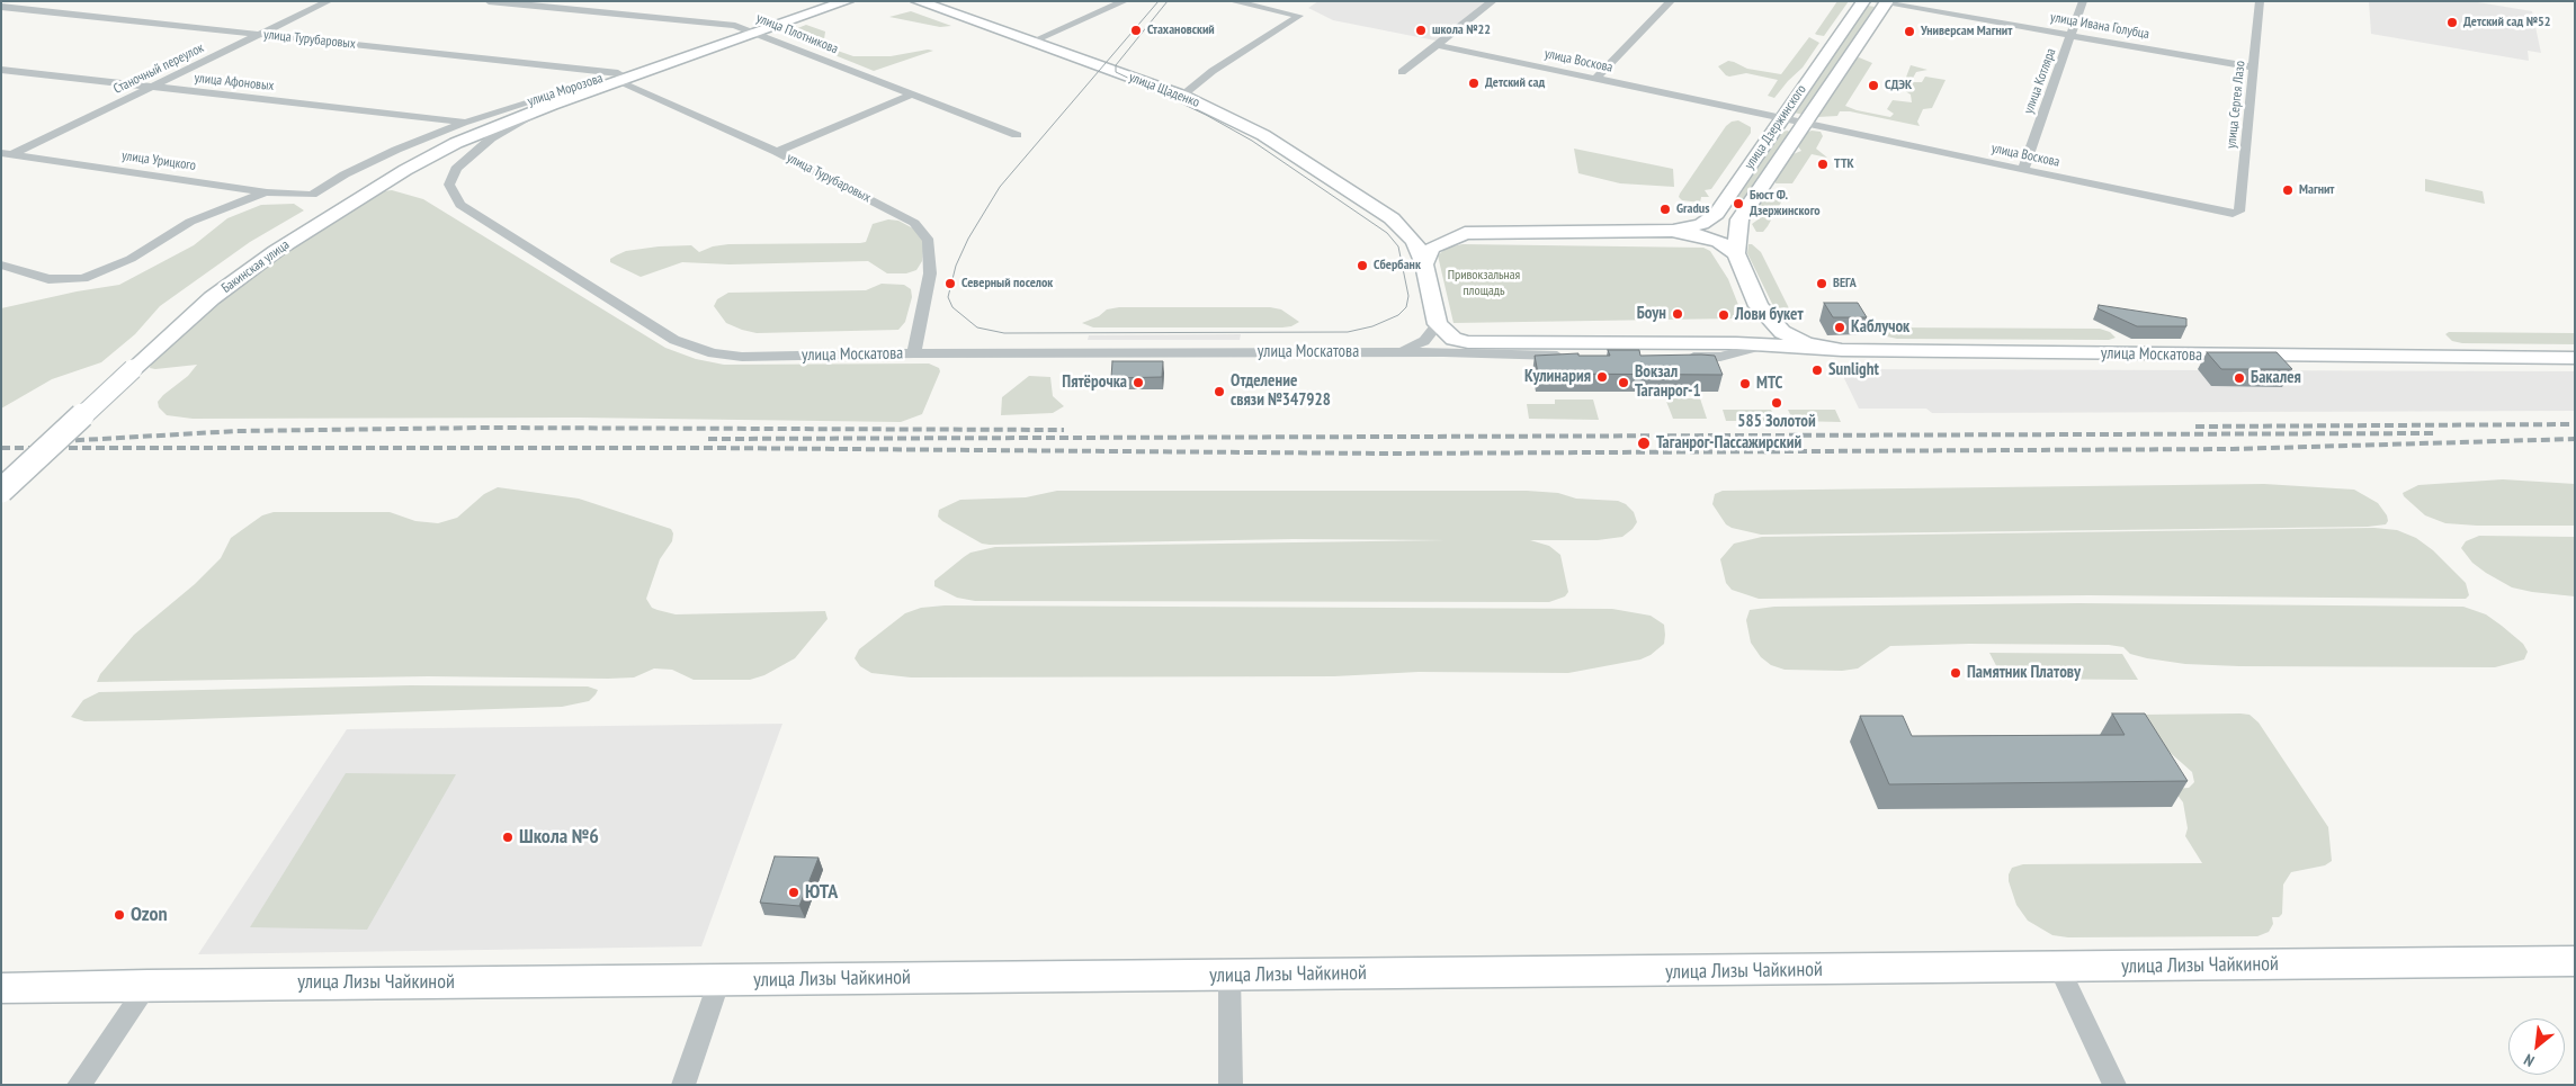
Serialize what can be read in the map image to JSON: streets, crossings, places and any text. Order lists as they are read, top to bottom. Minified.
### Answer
{"streets":{"main road":["улица Морозова","улица Щаденко","улица Дзержинского","Бакинская улица","улица Москатова","улица Лизы Чайкиной"],"street":["улица Ивана Голубца","улица Плотникова","улица Турубаровых","улица Воскова","Станочный переулок","улица Котляра","улица Афоновых","улица Сергея Лазо","улица Урицкого"]},"crossings":[["улица Ивана Голубца","улица Котляра"],["улица Ивана Голубца","улица Сергея Лазо"],["улица Ивана Голубца","улица Дзержинского"],["улица Плотникова","улица Морозова"],["улица Турубаровых","Станочный переулок"],["улица Турубаровых","улица Морозова"],["улица Турубаровых","улица Москатова"],["улица Воскова","улица Котляра"],["улица Воскова","улица Сергея Лазо"],["улица Воскова","улица Дзержинского"],["Станочный переулок","улица Афоновых"],["Станочный переулок","улица Урицкого"],["улица Афоновых","улица Морозова"],["улица Морозова","улица Урицкого"],["улица Морозова","Бакинская улица"],["улица Морозова","улица Москатова"],["Бакинская улица","улица Москатова"]],"parks":["Привокзальная площадь"],"places":["Детский сад №52","Стахановский","школа №22","Универсам Магнит","Детский сад","СДЭК","ТТК","Магнит","Бюст Ф. Дзержинского","Gradus","Сбербанк","Северный поселок","ВЕГА","Боун","Лови букет","Каблучок","Sunlight","Кулинария","Бакалея","Пятёрочка","Вокзал Таганрог-1","МТС","Отделение связи №347928","585 Золотой","Таганрог-Пассажирский","Памятник Платову","Школа №6","ЮТА","Ozon"],"north":"bottom left"}
